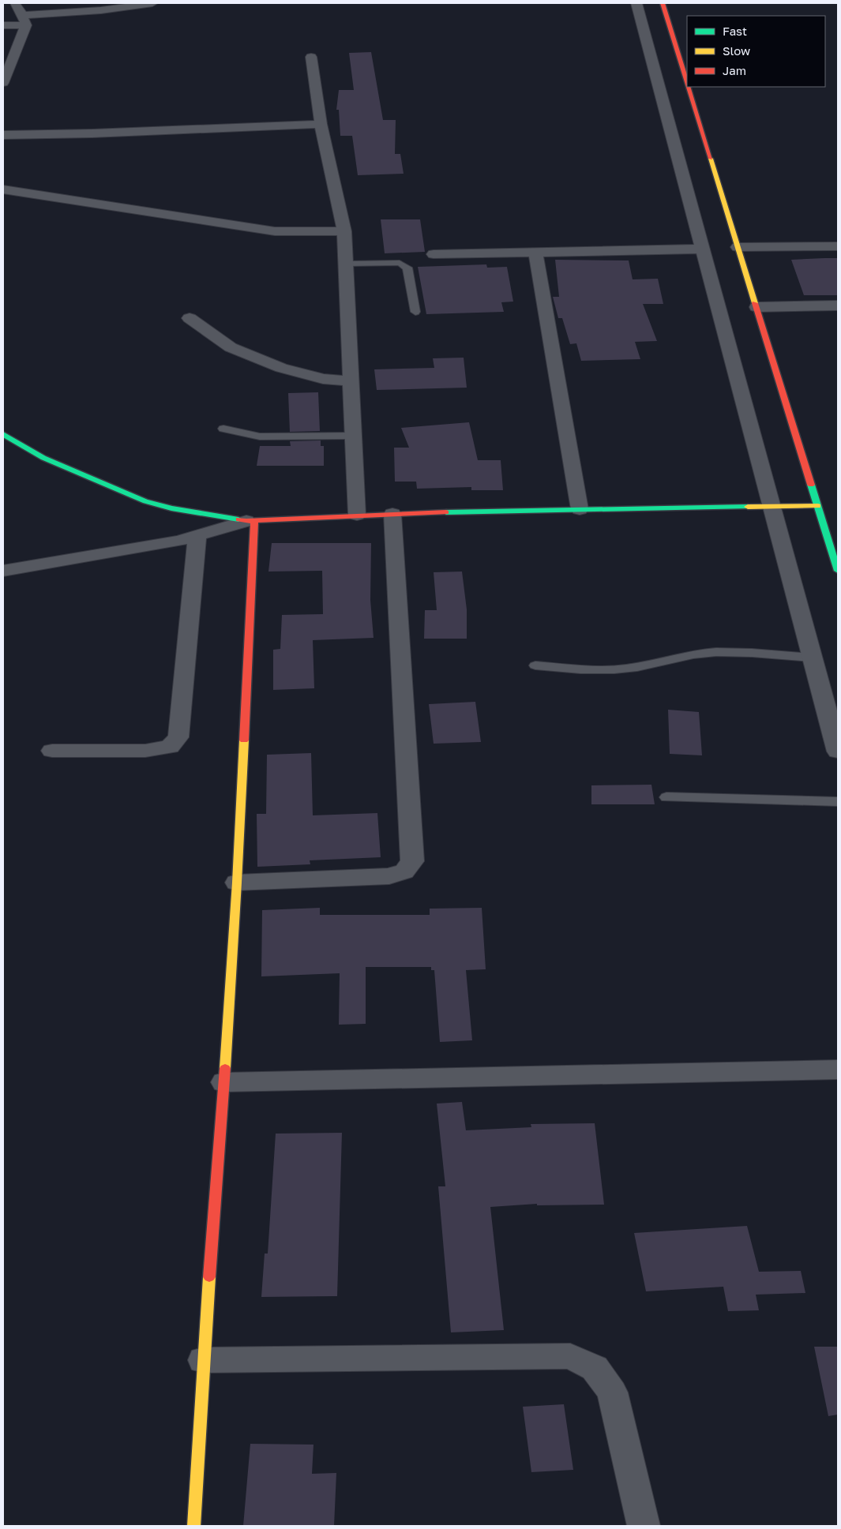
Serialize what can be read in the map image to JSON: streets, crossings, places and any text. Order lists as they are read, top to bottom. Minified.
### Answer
{"legend":["Fast","Slow","Jam"]}
